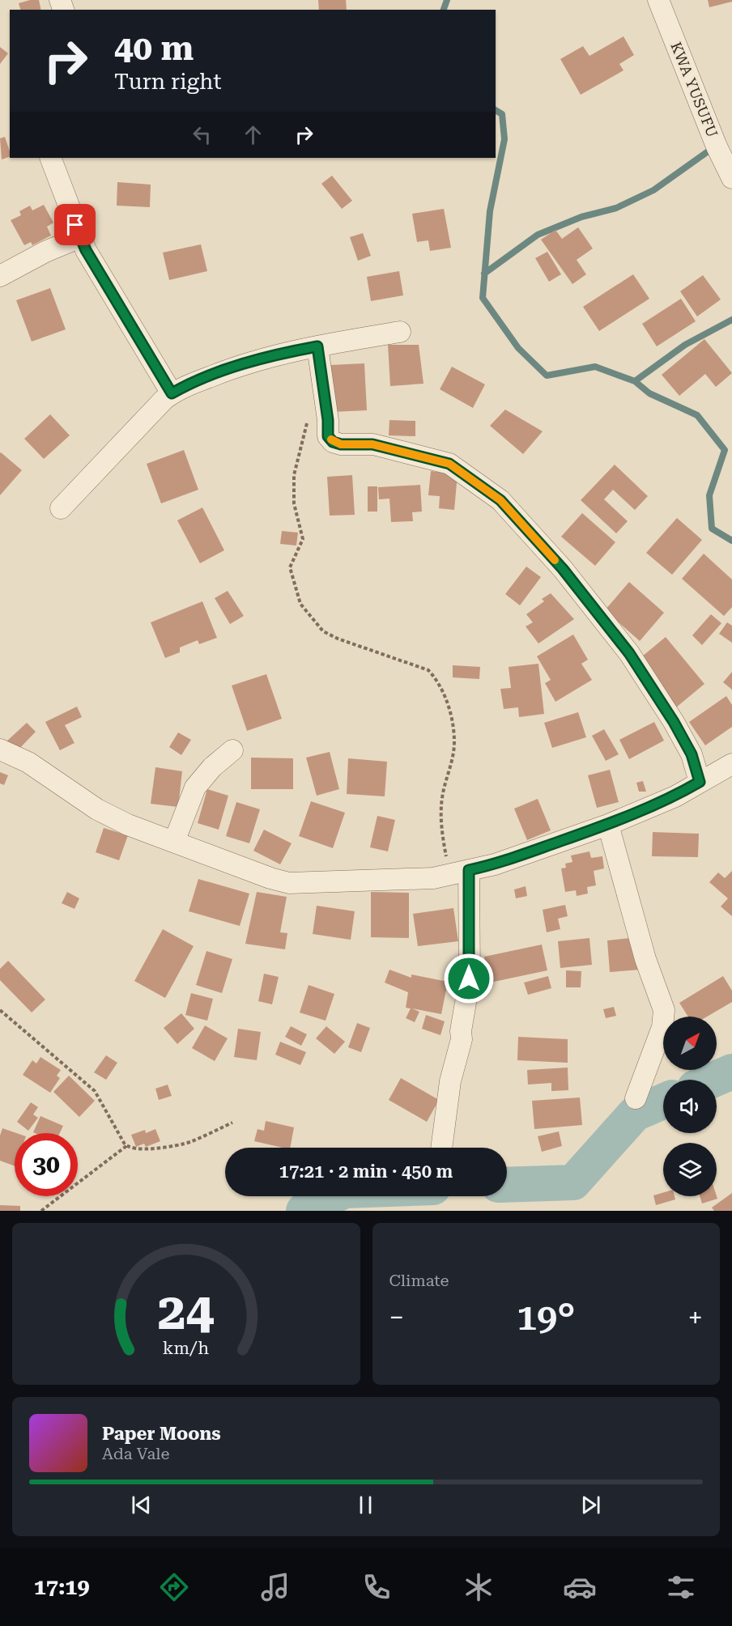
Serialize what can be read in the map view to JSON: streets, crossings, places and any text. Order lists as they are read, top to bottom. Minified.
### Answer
{"streets":{"street":["KWA YUSUFU"]},"north":"top right","page":{"turn":["40 m","Turn right"],"limit":"30","trip":"17:21 · 2 min · 450 m","tile":"Climate","heat":["−","19°","+"],"song":["Paper Moons","Ada Vale"],"tabs":"17:19","gauge":["24","km/h"]}}
